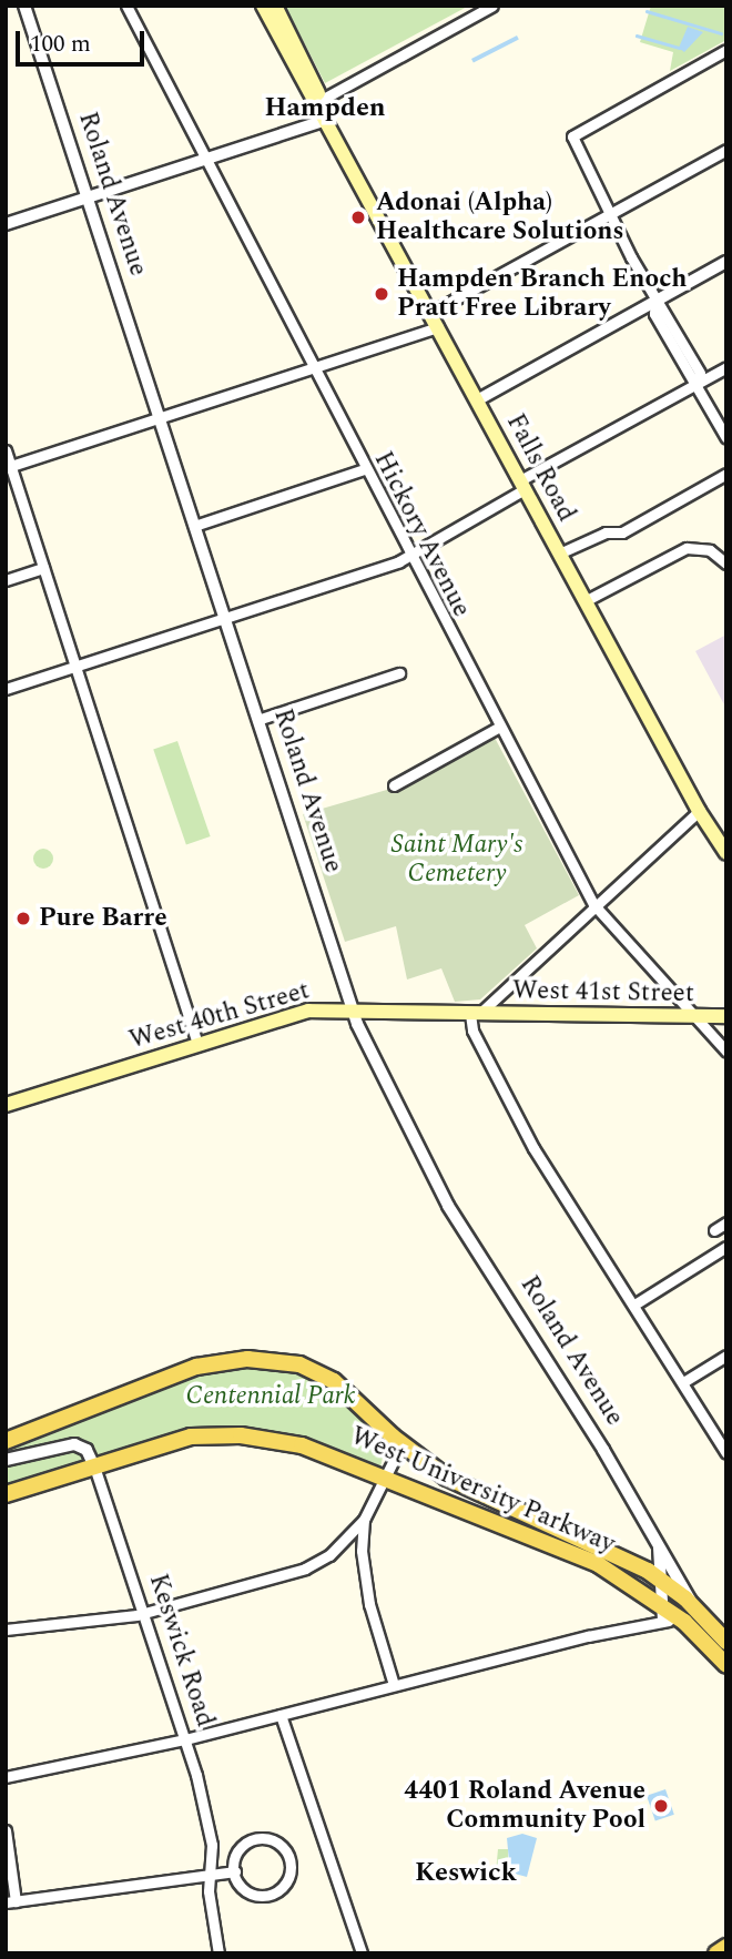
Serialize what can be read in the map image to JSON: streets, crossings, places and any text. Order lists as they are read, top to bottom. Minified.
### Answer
{"streets":{"main road":["Roland Avenue","Falls Road","West 41st Street","West 40th Street","West University Parkway"],"street":["Hickory Avenue","Keswick Road"]},"crossings":[["Roland Avenue","West 40th Street"],["Roland Avenue","West University Parkway"],["Hickory Avenue","West 41st Street"],["West 41st Street","West 40th Street"],["West University Parkway","Keswick Road"]],"districts":["Hampden","Keswick"],"parks":["Saint Mary's Cemetery","Centennial Park"],"places":["Adonai (Alpha) Healthcare Solutions","Hampden Branch Enoch Pratt Free Library","Pure Barre","4401 Roland Avenue Community Pool"],"scale_bar":"100 m"}
